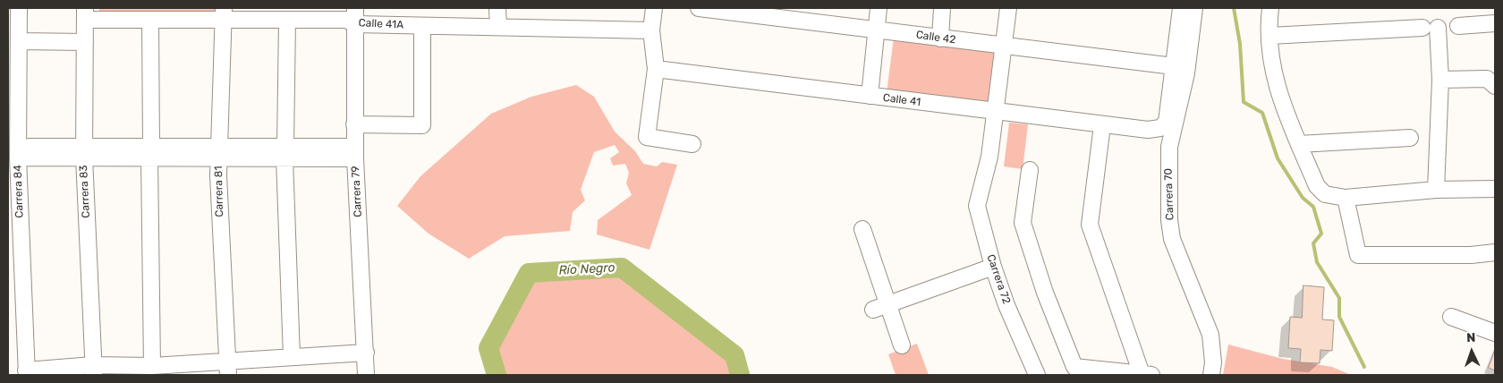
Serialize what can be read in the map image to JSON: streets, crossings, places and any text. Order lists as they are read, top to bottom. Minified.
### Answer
{"streets":{"street":["Calle 41A","Calle 42","Calle 41","Carrera 84","Carrera 83","Carrera 81","Carrera 79","Carrera 70","Carrera 72"]},"crossings":[["Calle 41A","Carrera 83"],["Calle 41A","Carrera 81"],["Calle 41A","Carrera 79"],["Calle 42","Carrera 72"],["Calle 41","Carrera 72"]],"water":["Río Negro"],"north":"top"}
